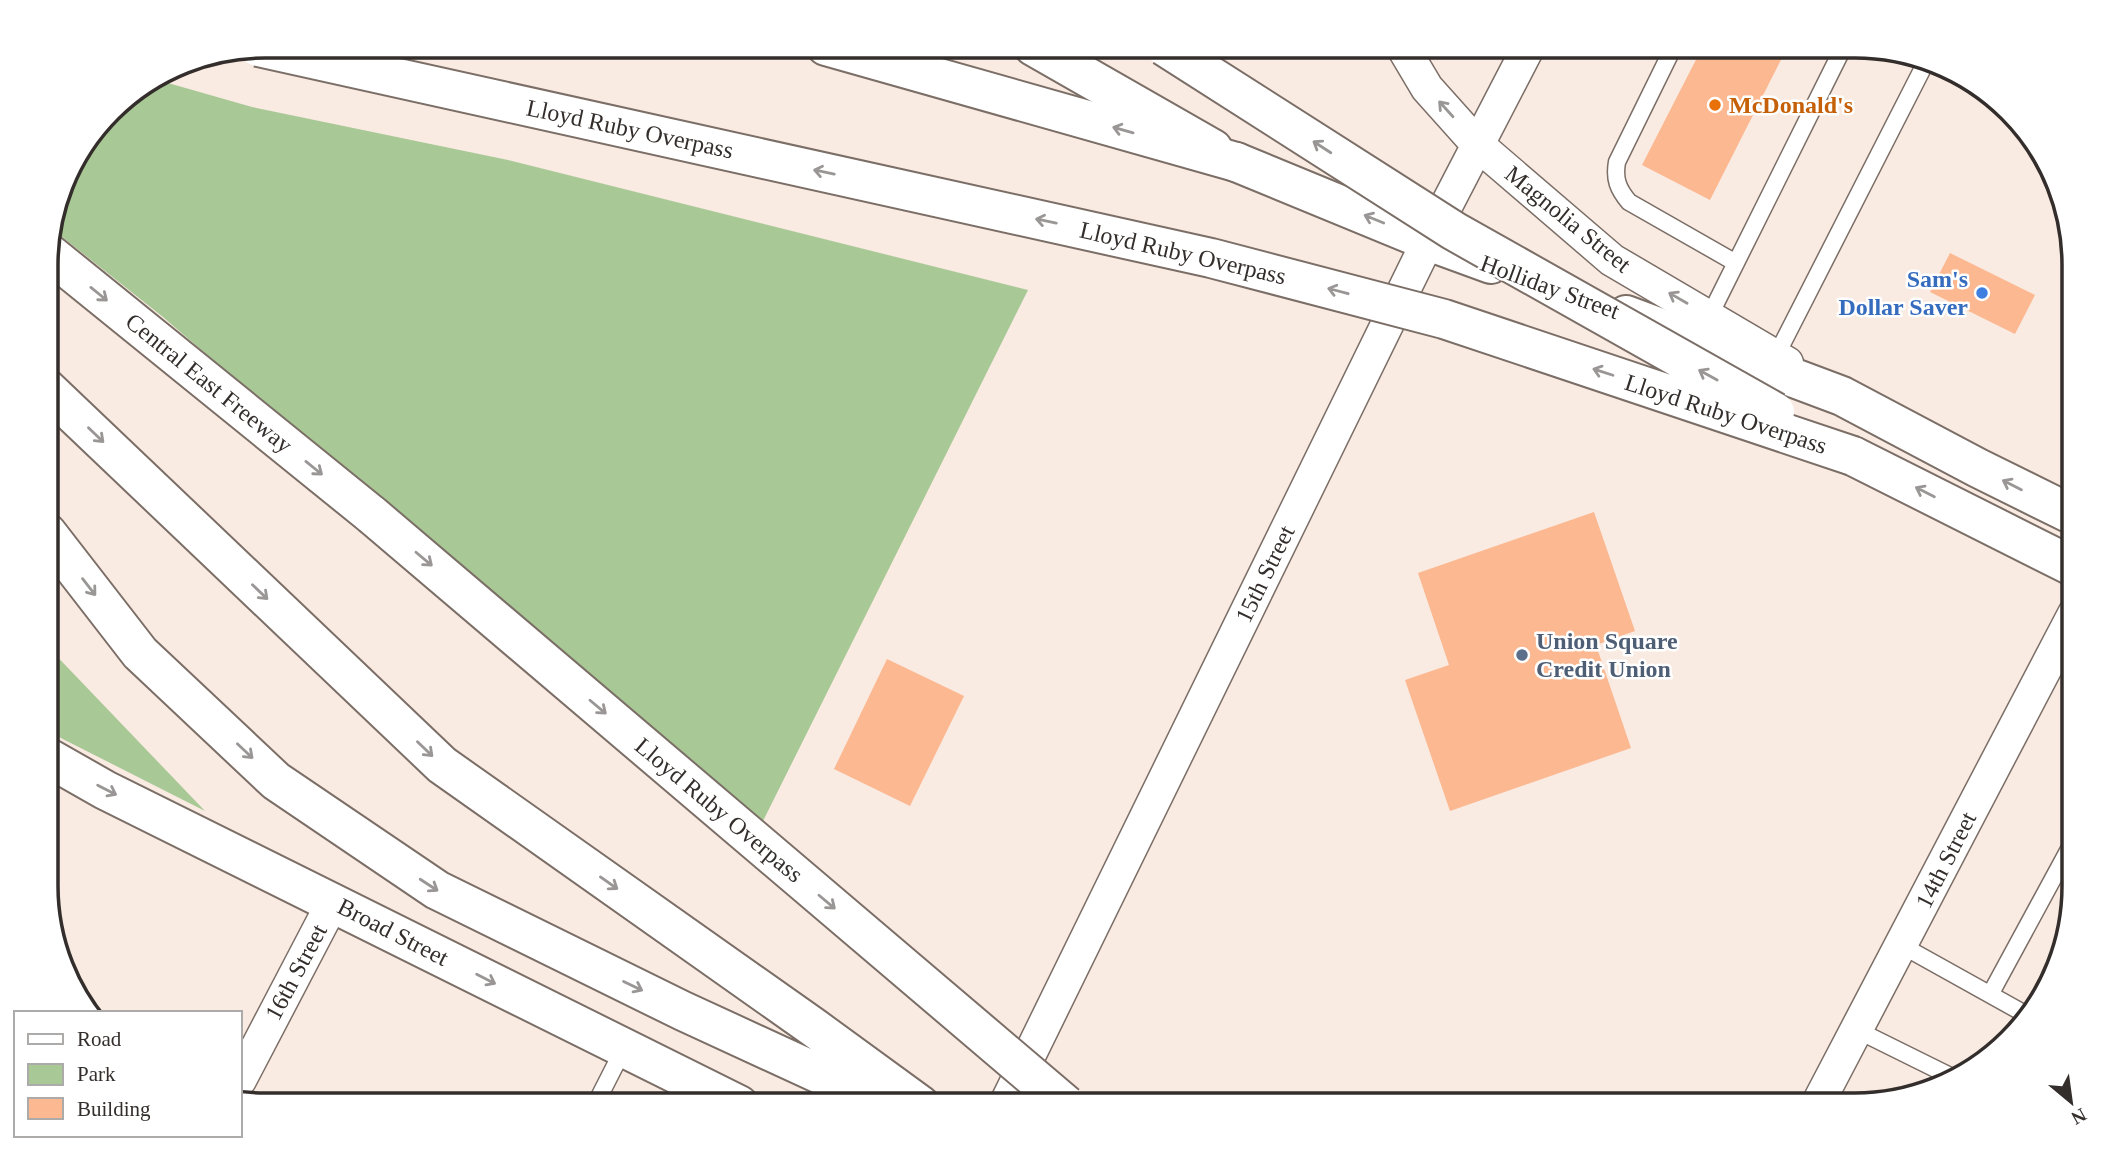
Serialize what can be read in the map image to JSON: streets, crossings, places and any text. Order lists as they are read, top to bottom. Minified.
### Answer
{"streets":{"main road":["Lloyd Ruby Overpass","Holliday Street","Central East Freeway","Broad Street"],"street":["Magnolia Street","15th Street","14th Street","16th Street"]},"crossings":[["Lloyd Ruby Overpass","Central East Freeway"],["Magnolia Street","Holliday Street"],["Magnolia Street","15th Street"],["Holliday Street","15th Street"],["Broad Street","16th Street"]],"one_way":["Magnolia Street"],"places":["McDonald's","Sam's Dollar Saver","Union Square Credit Union"],"legend":["Road","Park","Building"],"north":"bottom right"}
